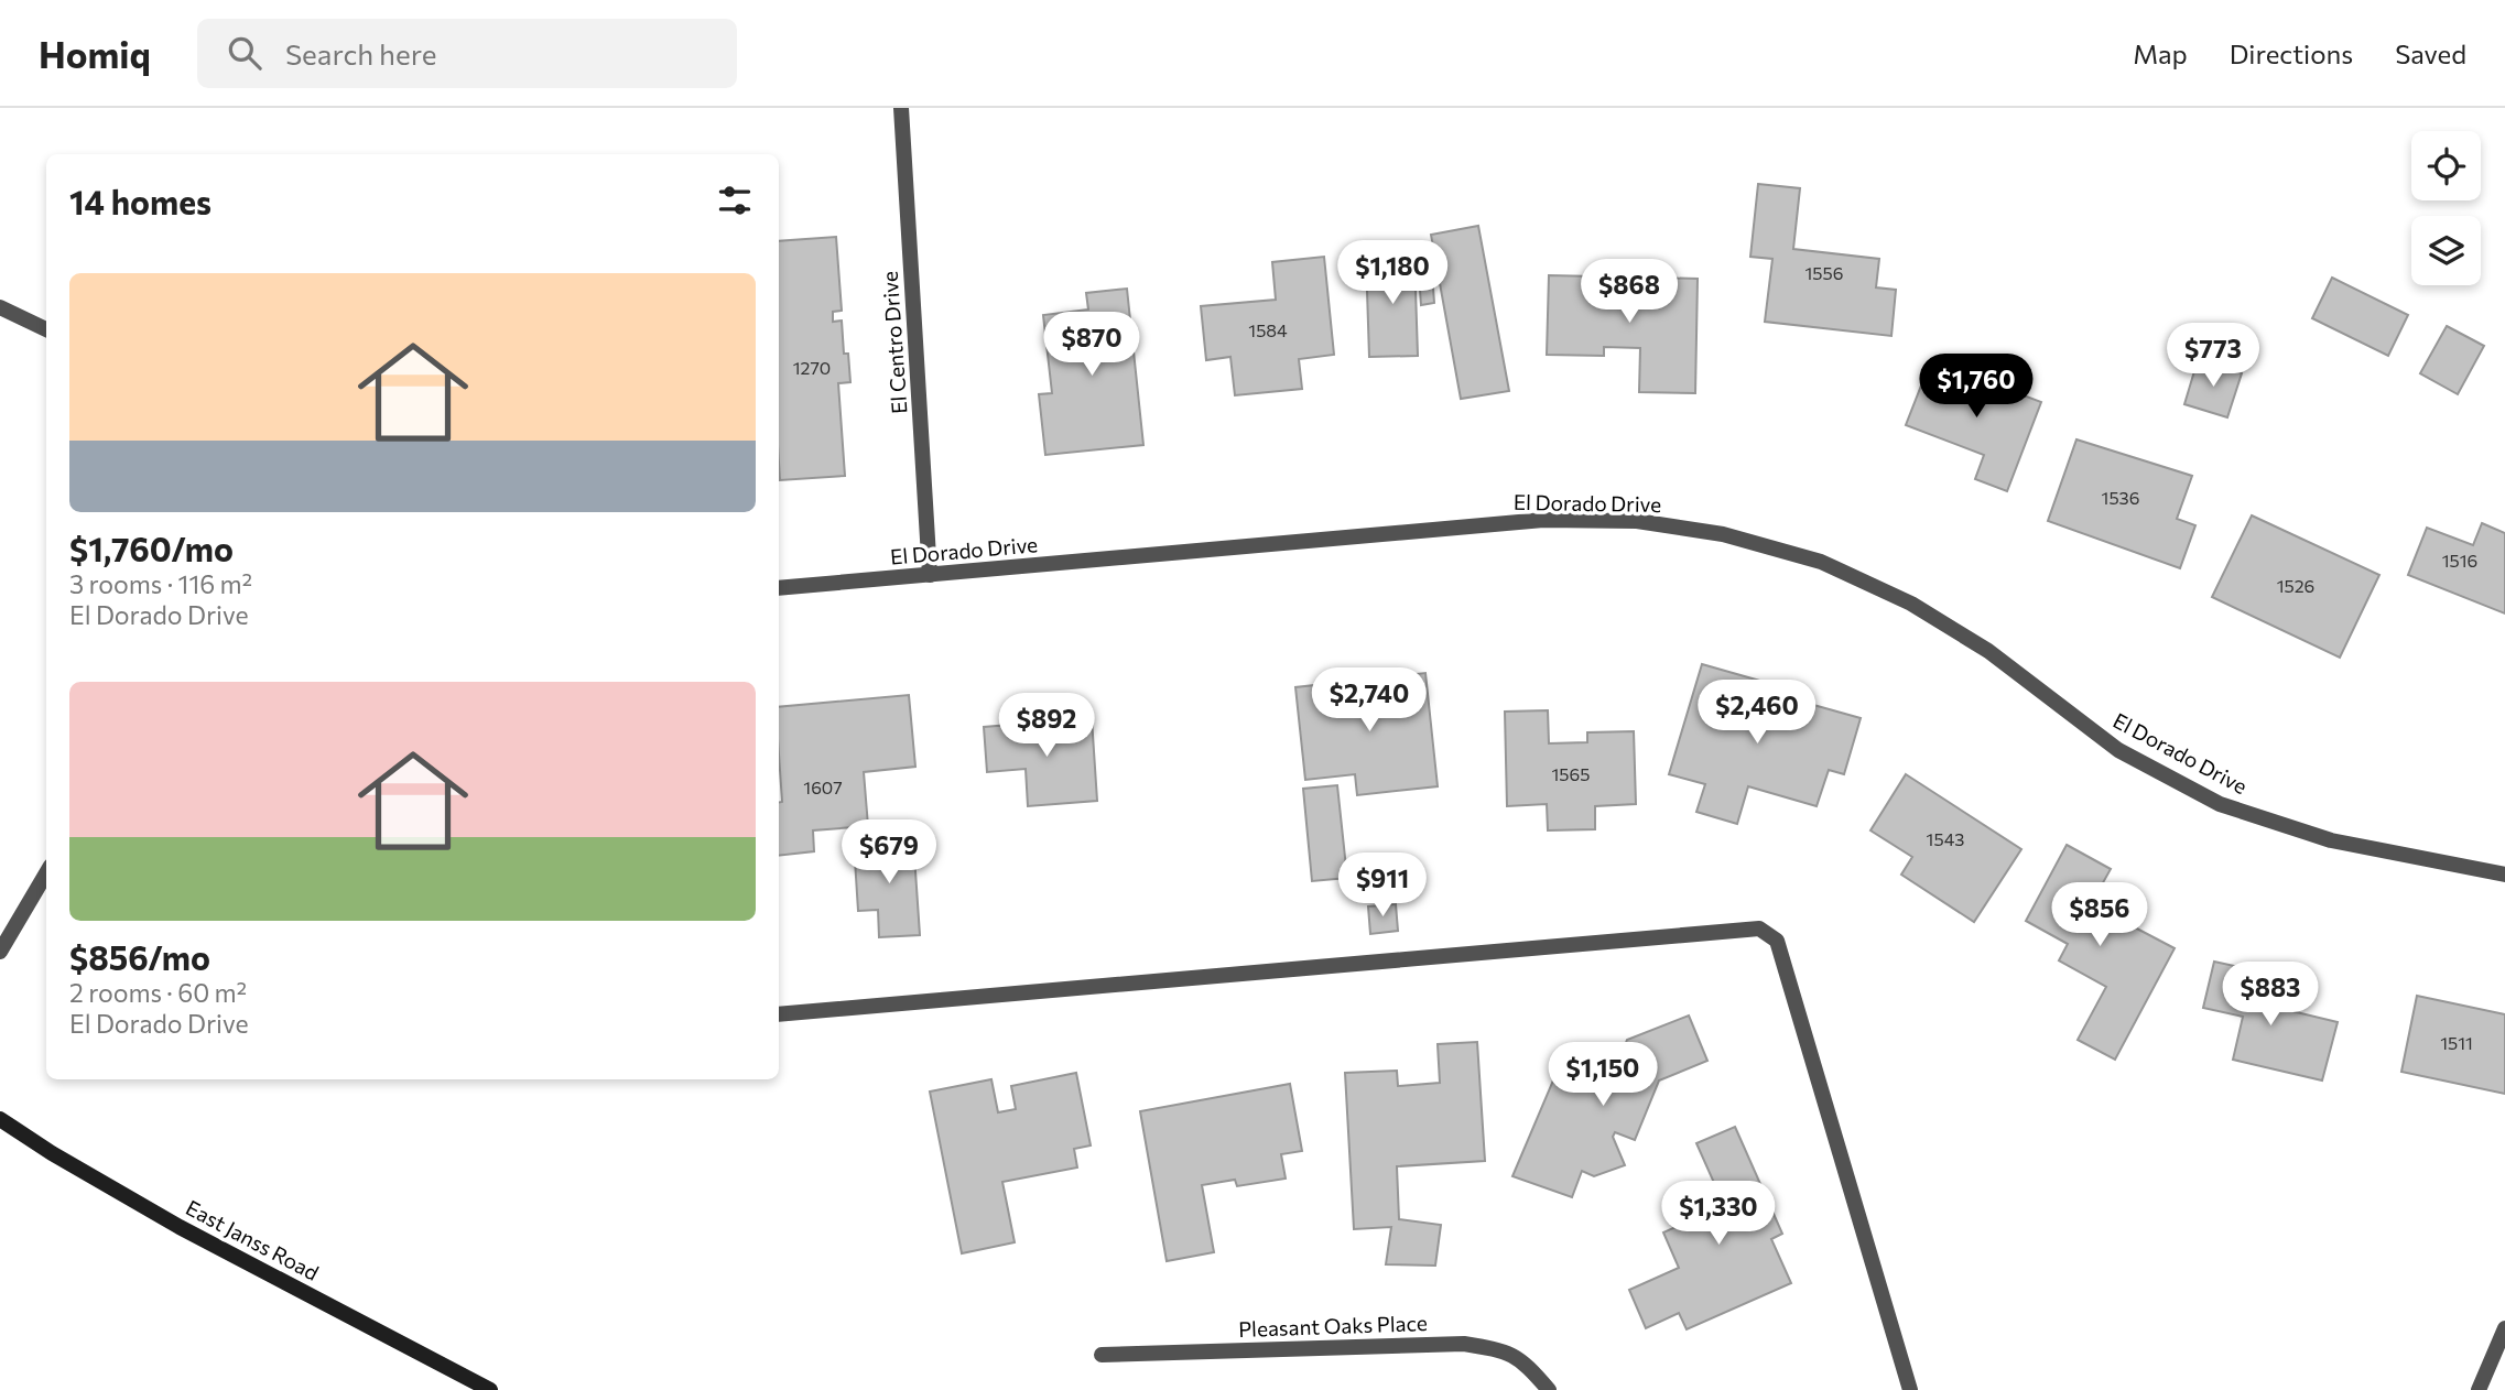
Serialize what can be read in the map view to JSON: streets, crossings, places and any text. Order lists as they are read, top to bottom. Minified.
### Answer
{"streets":{"main road":["East Janss Road"],"street":["El Centro Drive","El Dorado Drive","Pleasant Oaks Place"]},"crossings":[["El Centro Drive","El Dorado Drive"]],"house_numbers":["1556","1584","1270","1536","1516","1526","1565","1607","1543","1511"],"page":{"header":"Homiq","search":"Search here","nav":["Map","Directions","Saved"],"heading":"14 homes","price":["$1,180","$868","$870","$773","$1,760","$2,740","$2,460","$892","$679","$911","$856","$883","$1,150","$1,330"],"list":[{"name":"$1,760/mo","note":"3 rooms · 116 m² · El Dorado Drive"},{"name":"$856/mo","note":"2 rooms · 60 m² · El Dorado Drive"}]}}
